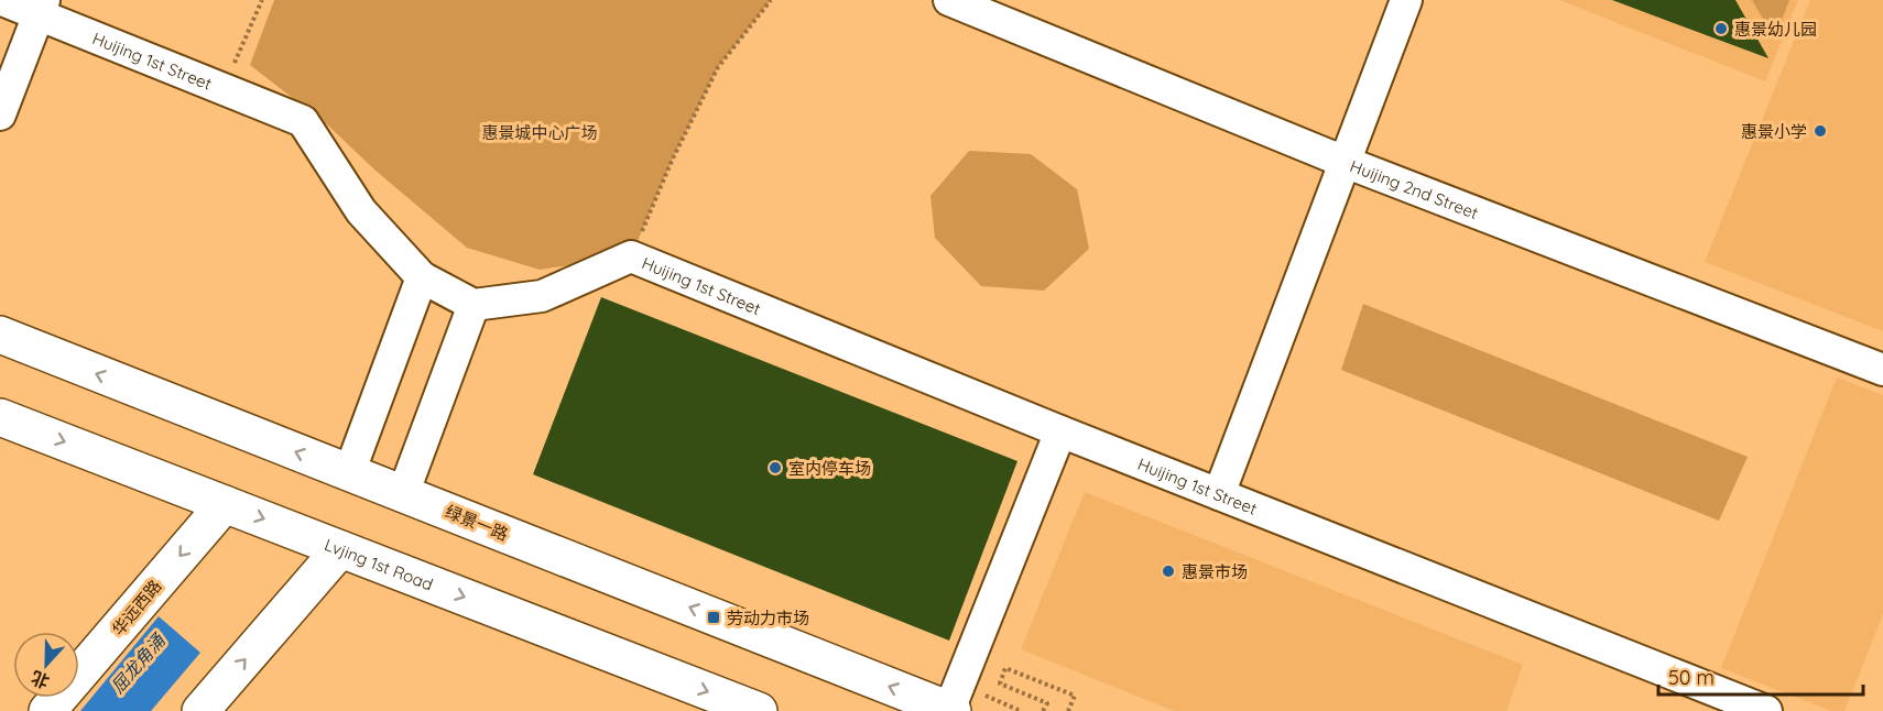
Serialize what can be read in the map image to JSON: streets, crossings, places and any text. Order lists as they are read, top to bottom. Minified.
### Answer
{"streets":{"main road":["绿景一路","Lvjing 1st Road","华远西路"],"street":["Huijing 1st Street","Huijing 2nd Street"]},"crossings":[["Lvjing 1st Road","华远西路"]],"one_way":["绿景一路","Lvjing 1st Road"],"water":["屈龙角涌"],"parks":["惠景城中心广场"],"places":{"other":["惠景幼儿园","惠景小学","室内停车场","惠景市场"],"transit":["劳动力市场"]},"scale_bar":"50 m","north":"bottom"}
